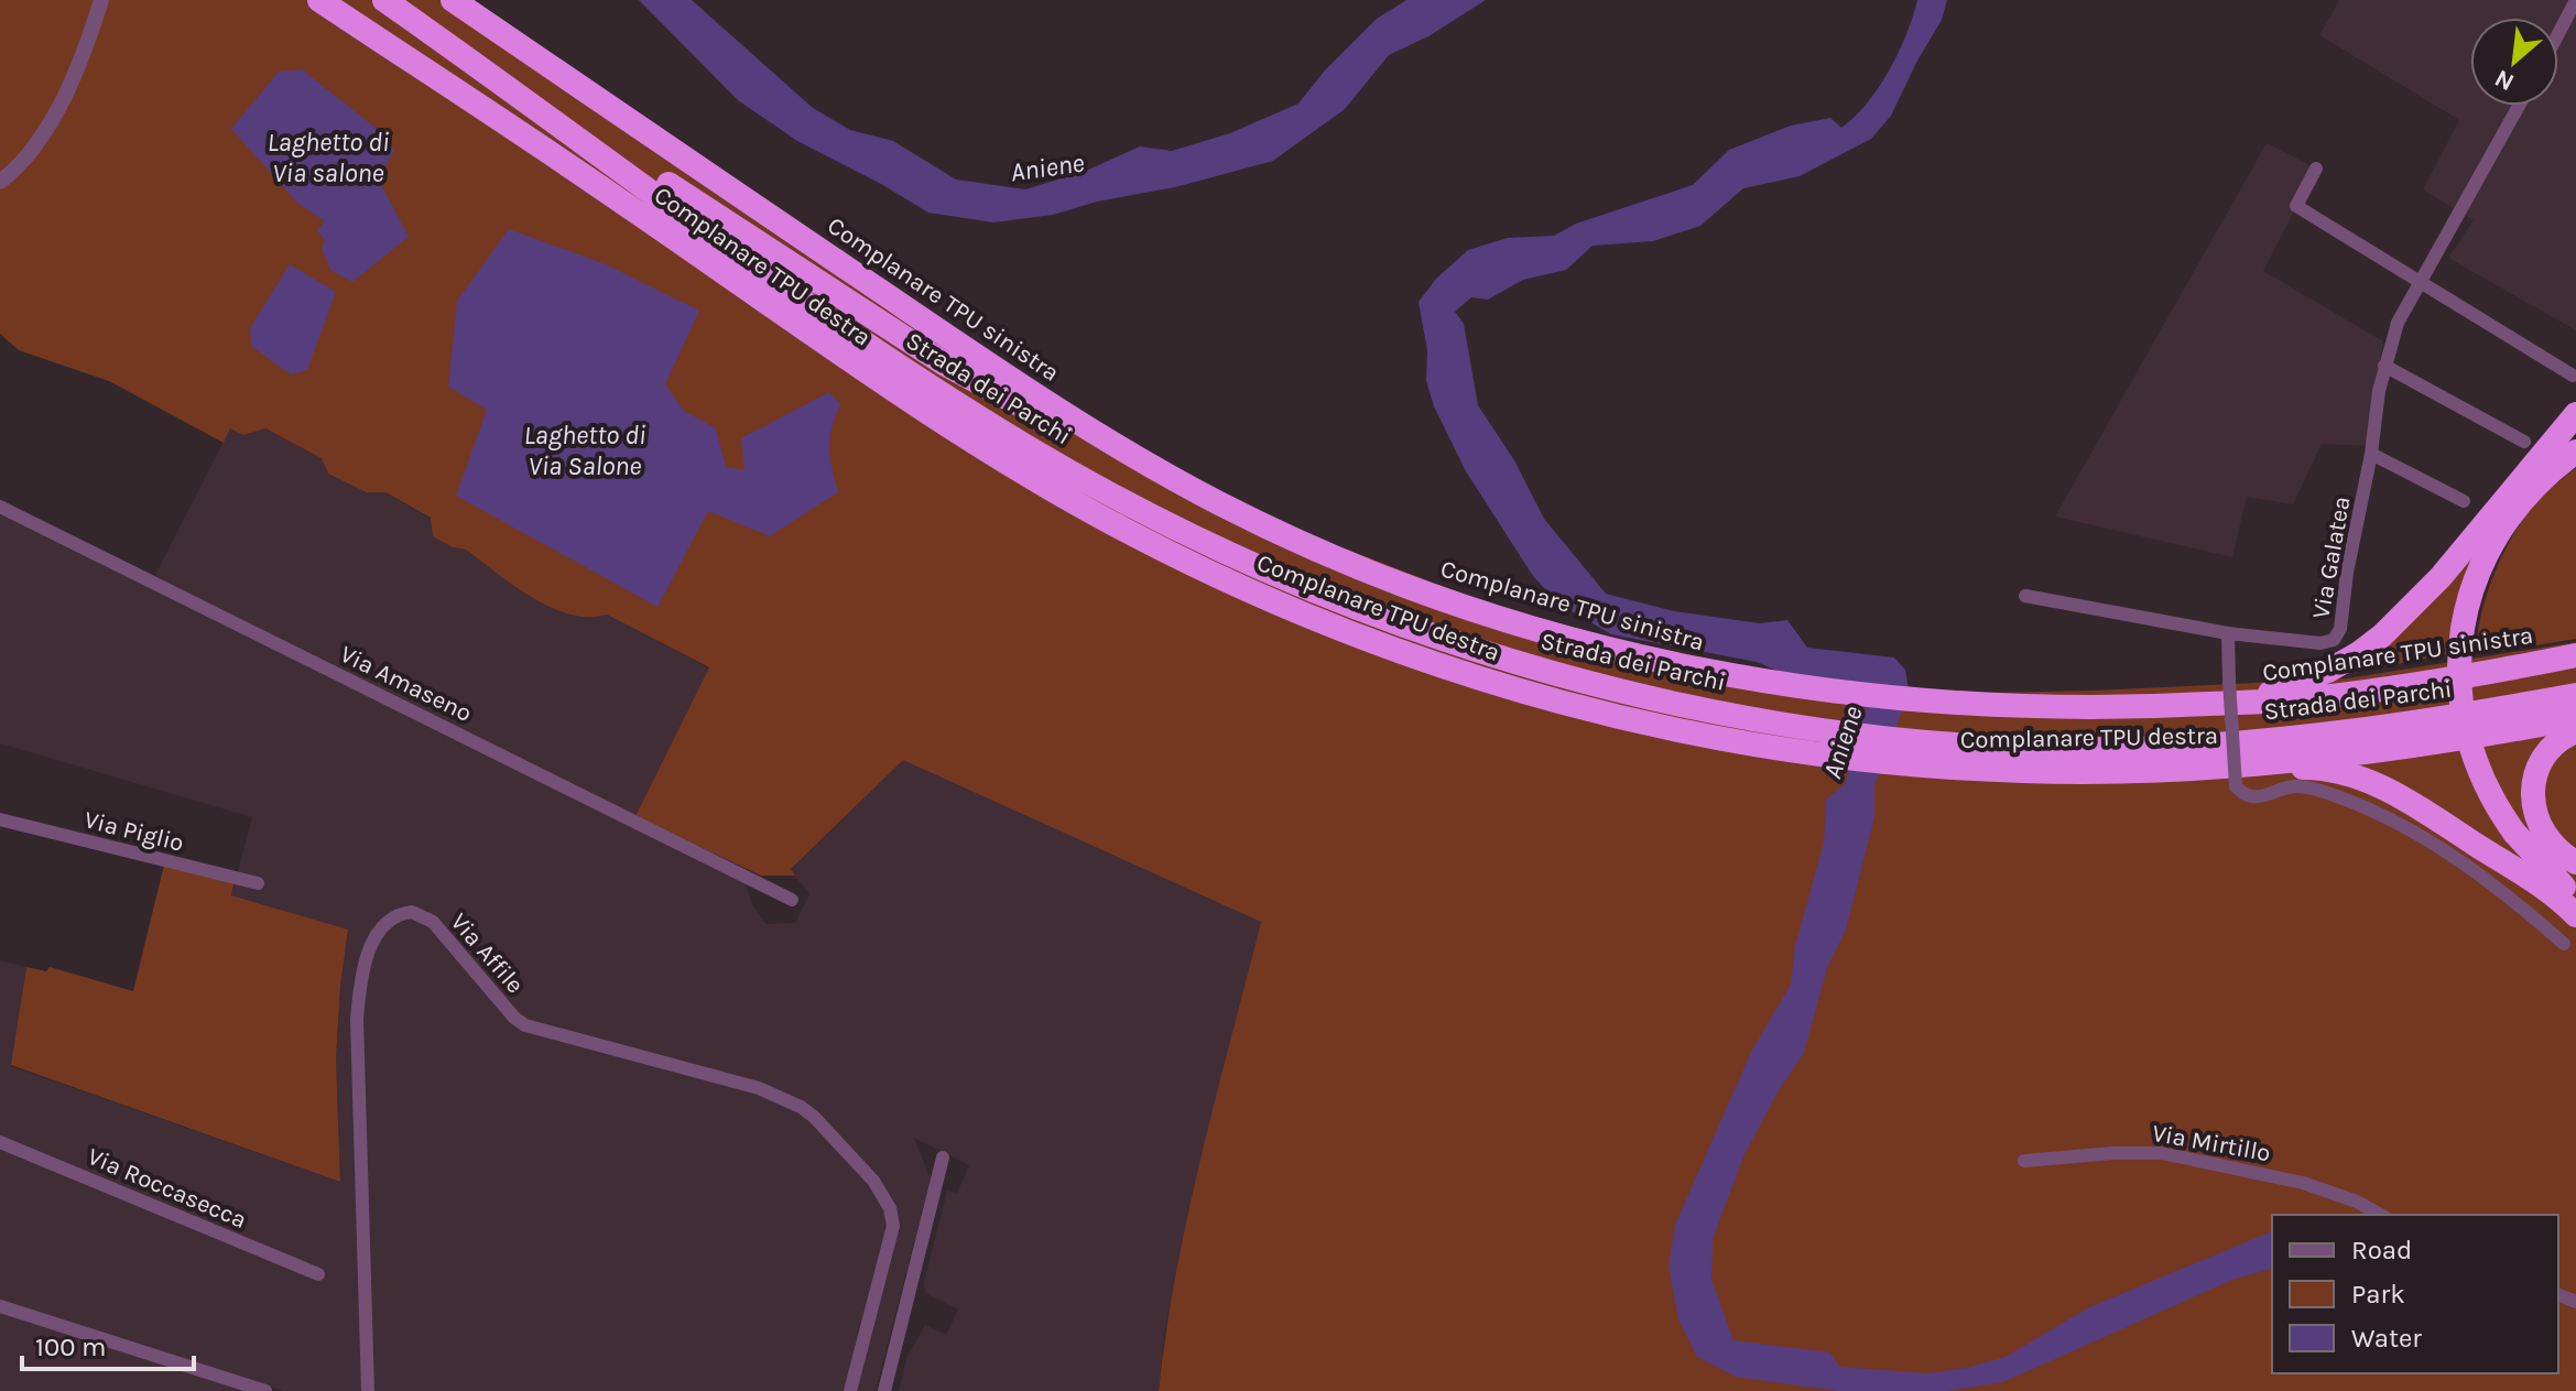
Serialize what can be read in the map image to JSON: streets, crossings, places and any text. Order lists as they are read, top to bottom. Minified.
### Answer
{"streets":{"highway":["Complanare TPU destra","Complanare TPU sinistra","Strada dei Parchi"],"street":["Via Galatea","Via Amaseno","Via Piglio","Via Affile","Via Mirtillo","Via Roccasecca"]},"crossings":[["Complanare TPU sinistra","Strada dei Parchi"]],"water":["Laghetto di Via salone","Aniene","Laghetto di Via Salone"],"legend":["Road","Park","Water"],"scale_bar":"100 m","north":"bottom left"}
